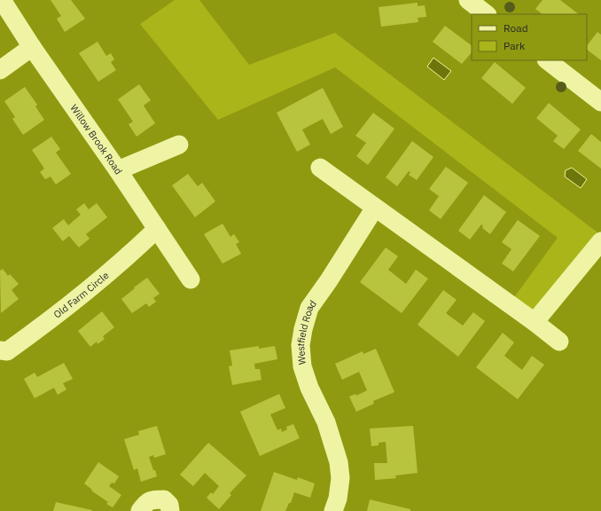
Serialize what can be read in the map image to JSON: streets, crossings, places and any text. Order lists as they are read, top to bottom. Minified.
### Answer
{"streets":{"street":["Willow Brook Road","Old Farm Circle","Westfield Road"]},"crossings":[["Willow Brook Road","Old Farm Circle"]],"legend":["Road","Park"]}
